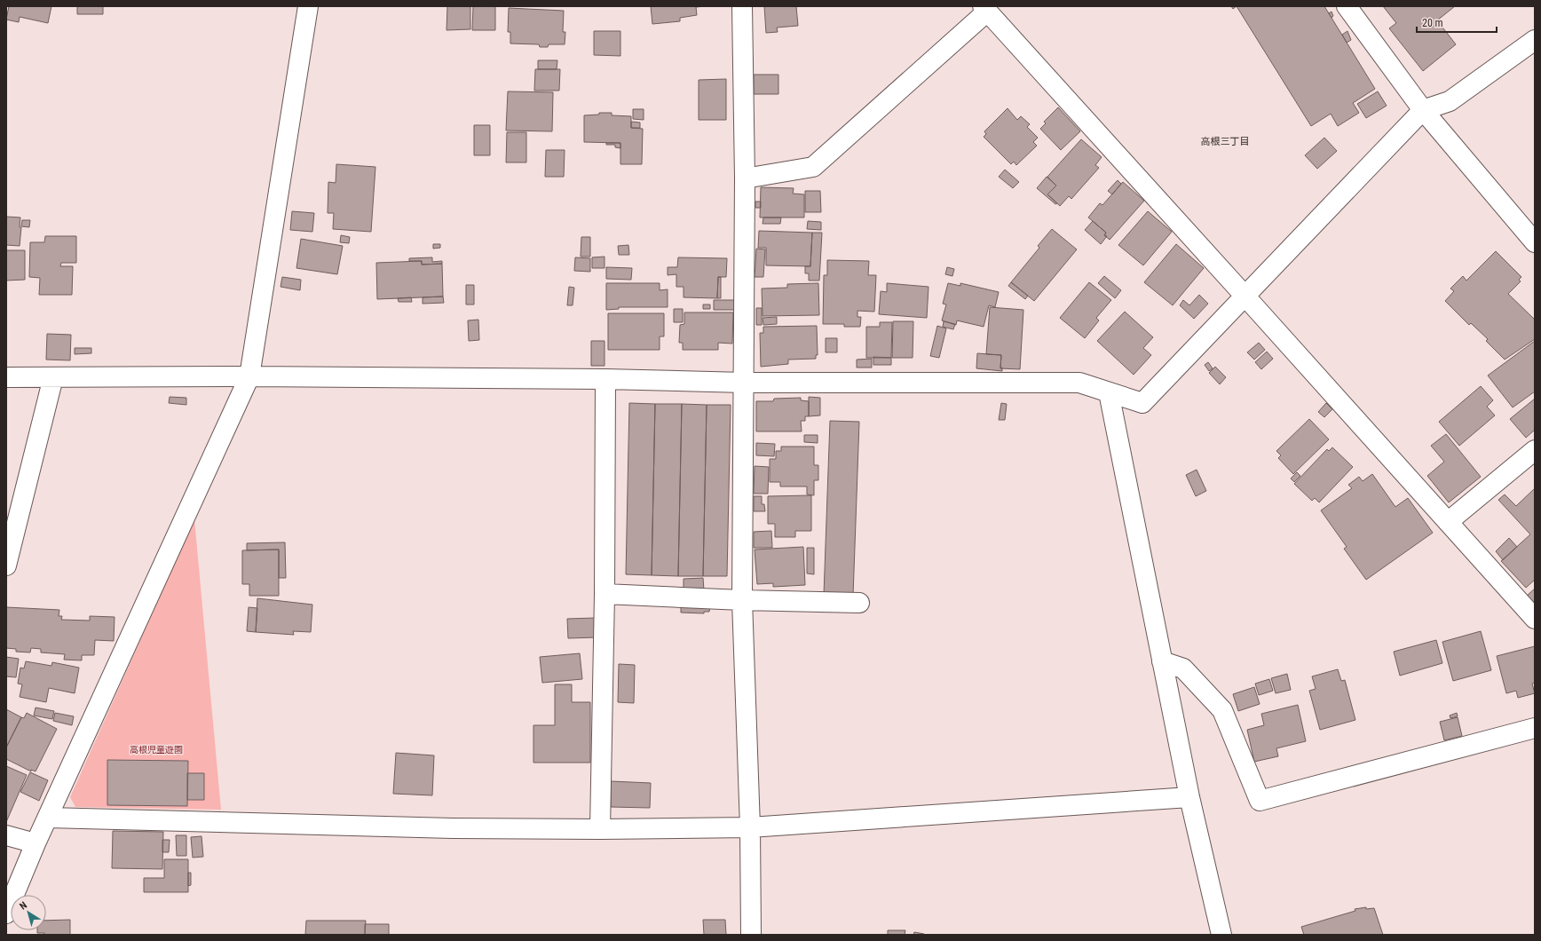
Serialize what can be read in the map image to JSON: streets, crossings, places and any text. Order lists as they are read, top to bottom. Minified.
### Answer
{"districts":["高根三丁目"],"parks":["高根児童遊園"],"scale_bar":"20 m","north":"top left"}
